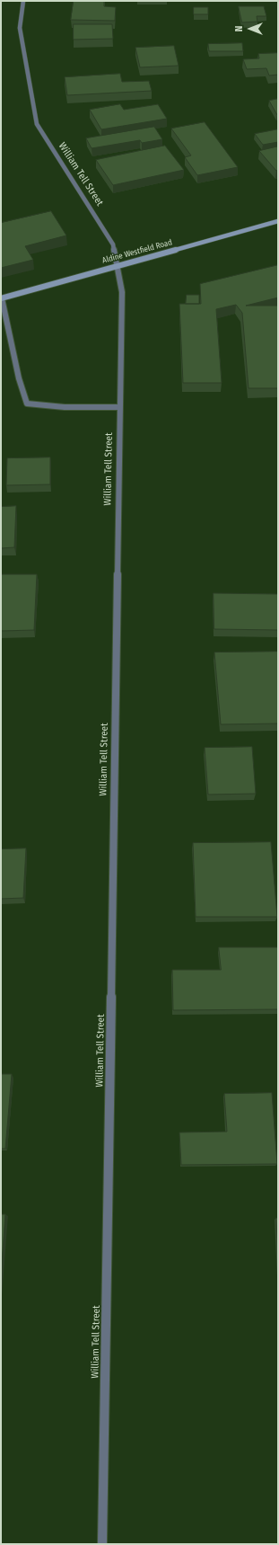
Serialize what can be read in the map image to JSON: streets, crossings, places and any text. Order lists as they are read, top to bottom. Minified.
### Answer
{"streets":{"main road":["Aldine Westfield Road"],"street":["William Tell Street"]},"crossings":[["William Tell Street","Aldine Westfield Road"]],"north":"left"}
